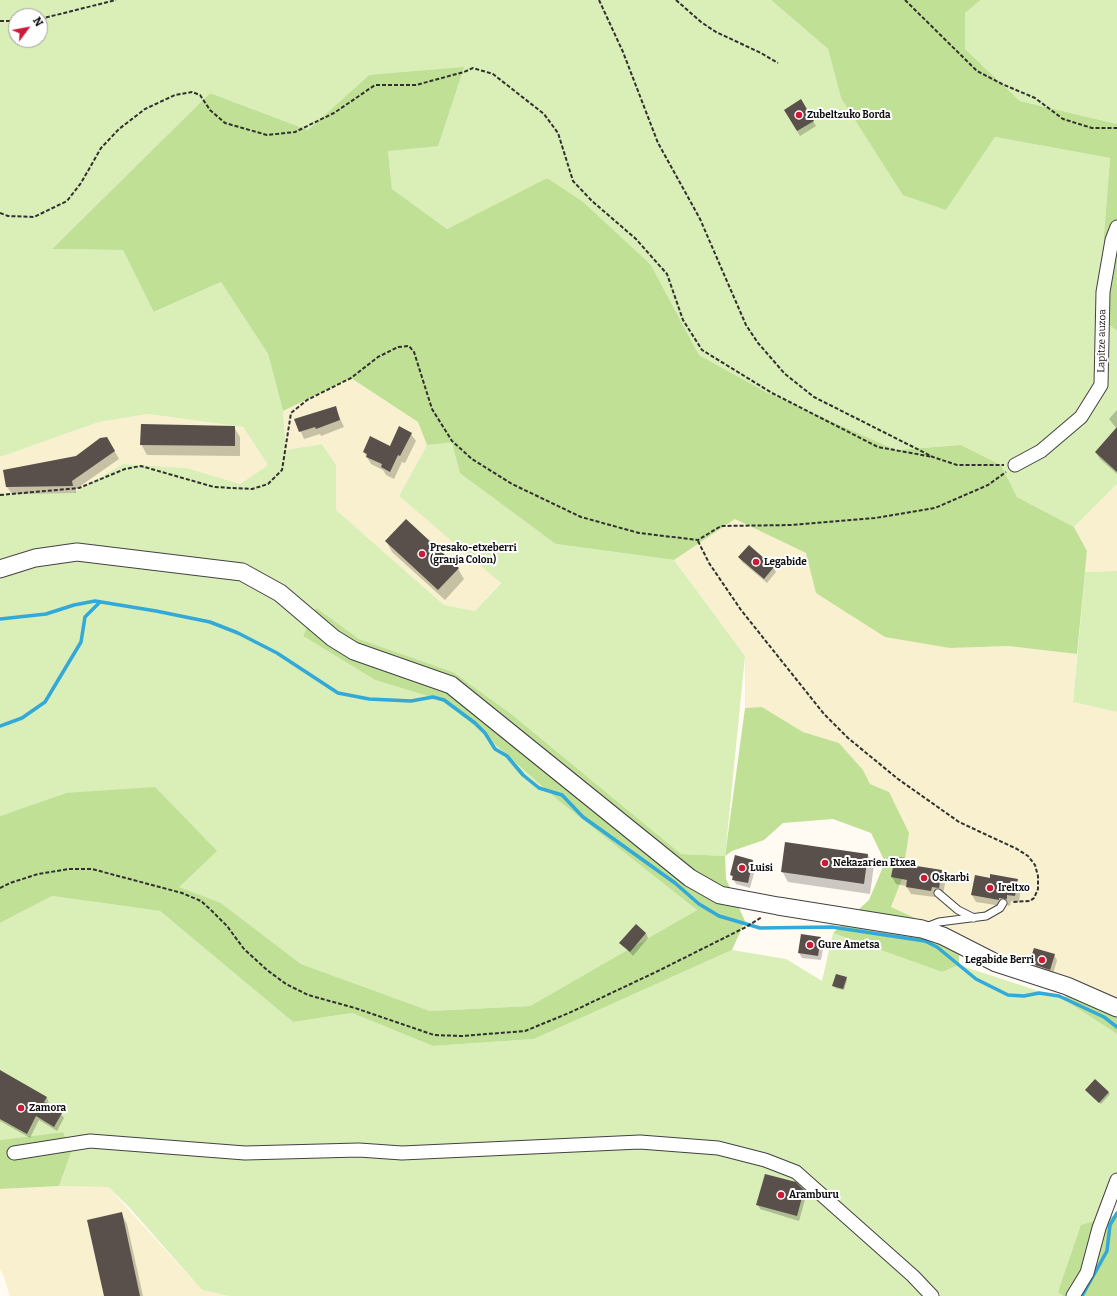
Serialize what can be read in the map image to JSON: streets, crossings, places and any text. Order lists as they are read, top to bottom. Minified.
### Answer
{"streets":{"street":["Lapitze auzoa"]},"places":["Zubeltzuko Borda","Presako-etxeberri (granja Colon)","Legabide","Nekazarien Etxea","Luisi","Oskarbi","Ireltxo","Gure Ametsa","Legabide Berri","Zamora","Aramburu"],"north":"top right"}
